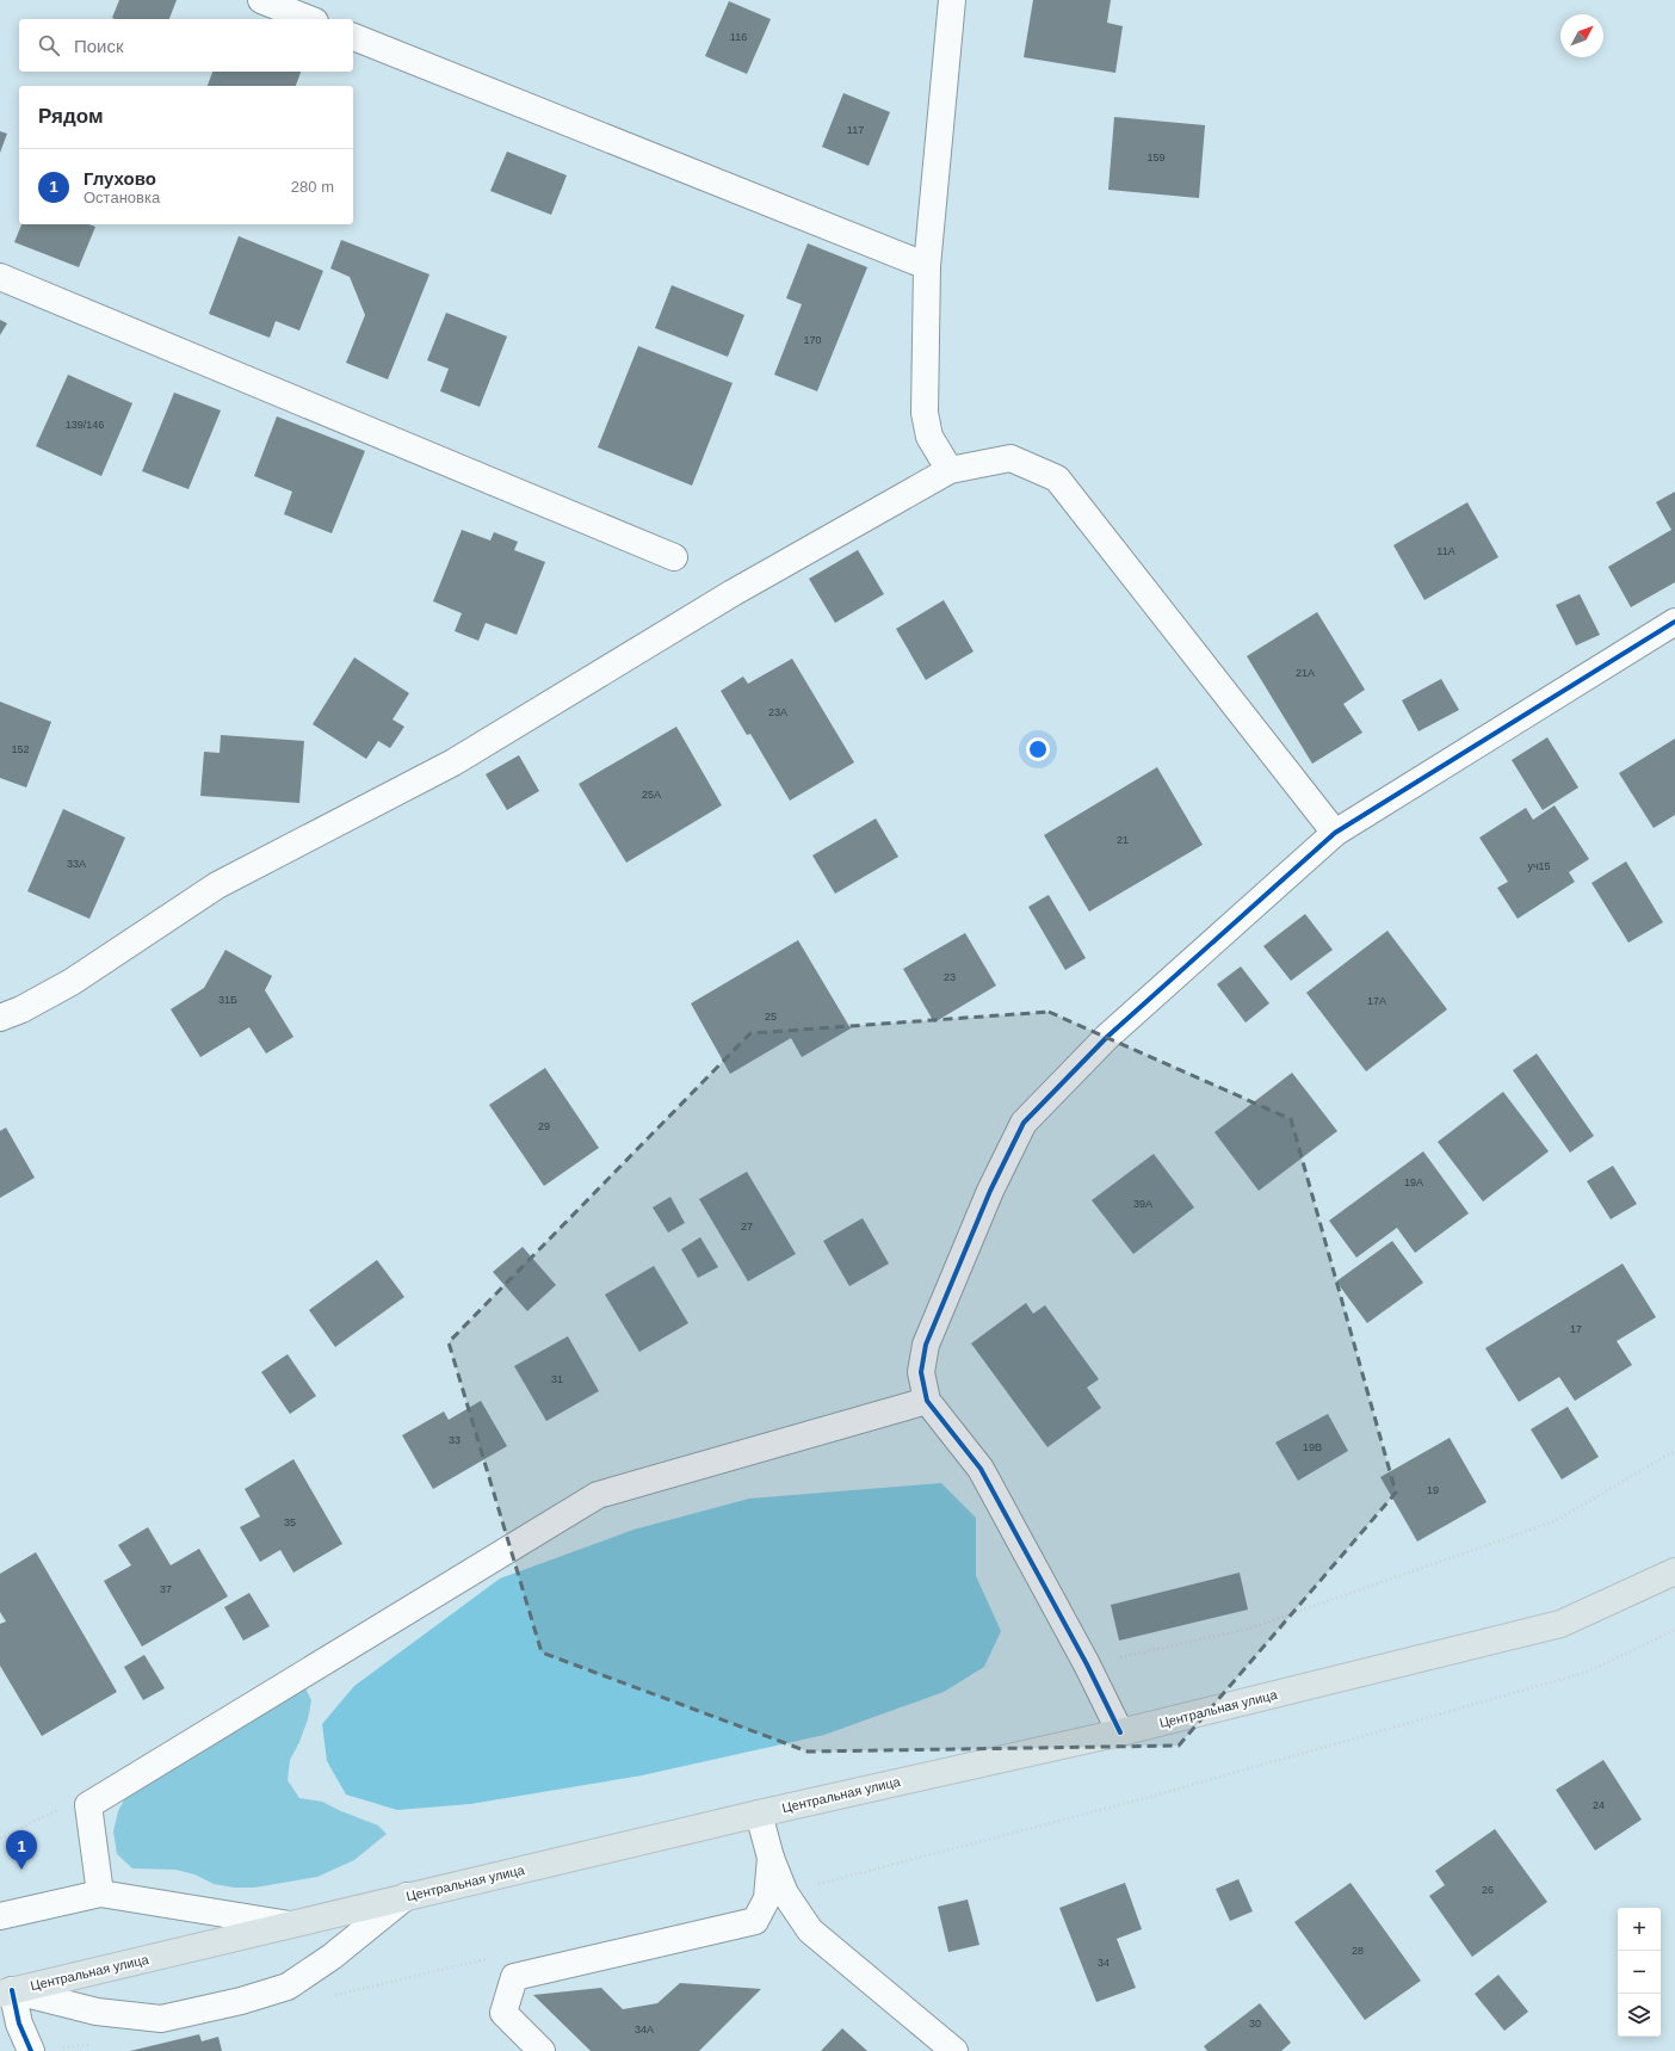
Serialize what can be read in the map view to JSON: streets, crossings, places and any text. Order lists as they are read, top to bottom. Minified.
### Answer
{"streets":{"main road":["Центральная улица"]},"house_numbers":["116","117","159","170","139/146","11А","21А","23А","152","25А","21","33А","уч15","23","31Б","17А","25","29","19А","39А","27","17","31","33","19В","19","35","37","24","26","28","34","30","34А"],"north":"top right","page":{"search":"Поиск","heading":"Рядом","list":[{"mark":"1","name":"Глухово","note":"Остановка","value":"280 m"}],"pins":"1","map_buttons":["+","−"]}}
